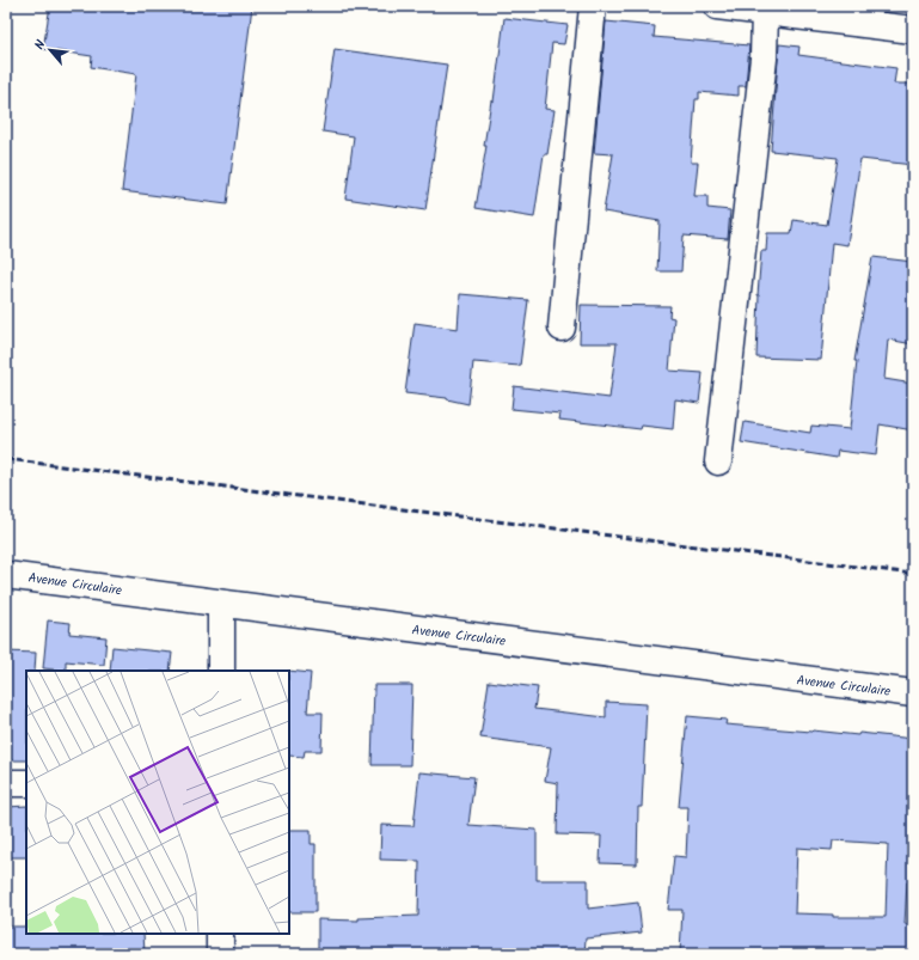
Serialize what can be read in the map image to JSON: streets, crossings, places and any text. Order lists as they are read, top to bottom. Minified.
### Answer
{"streets":{"street":["Avenue Circulaire"]},"north":"top left"}
